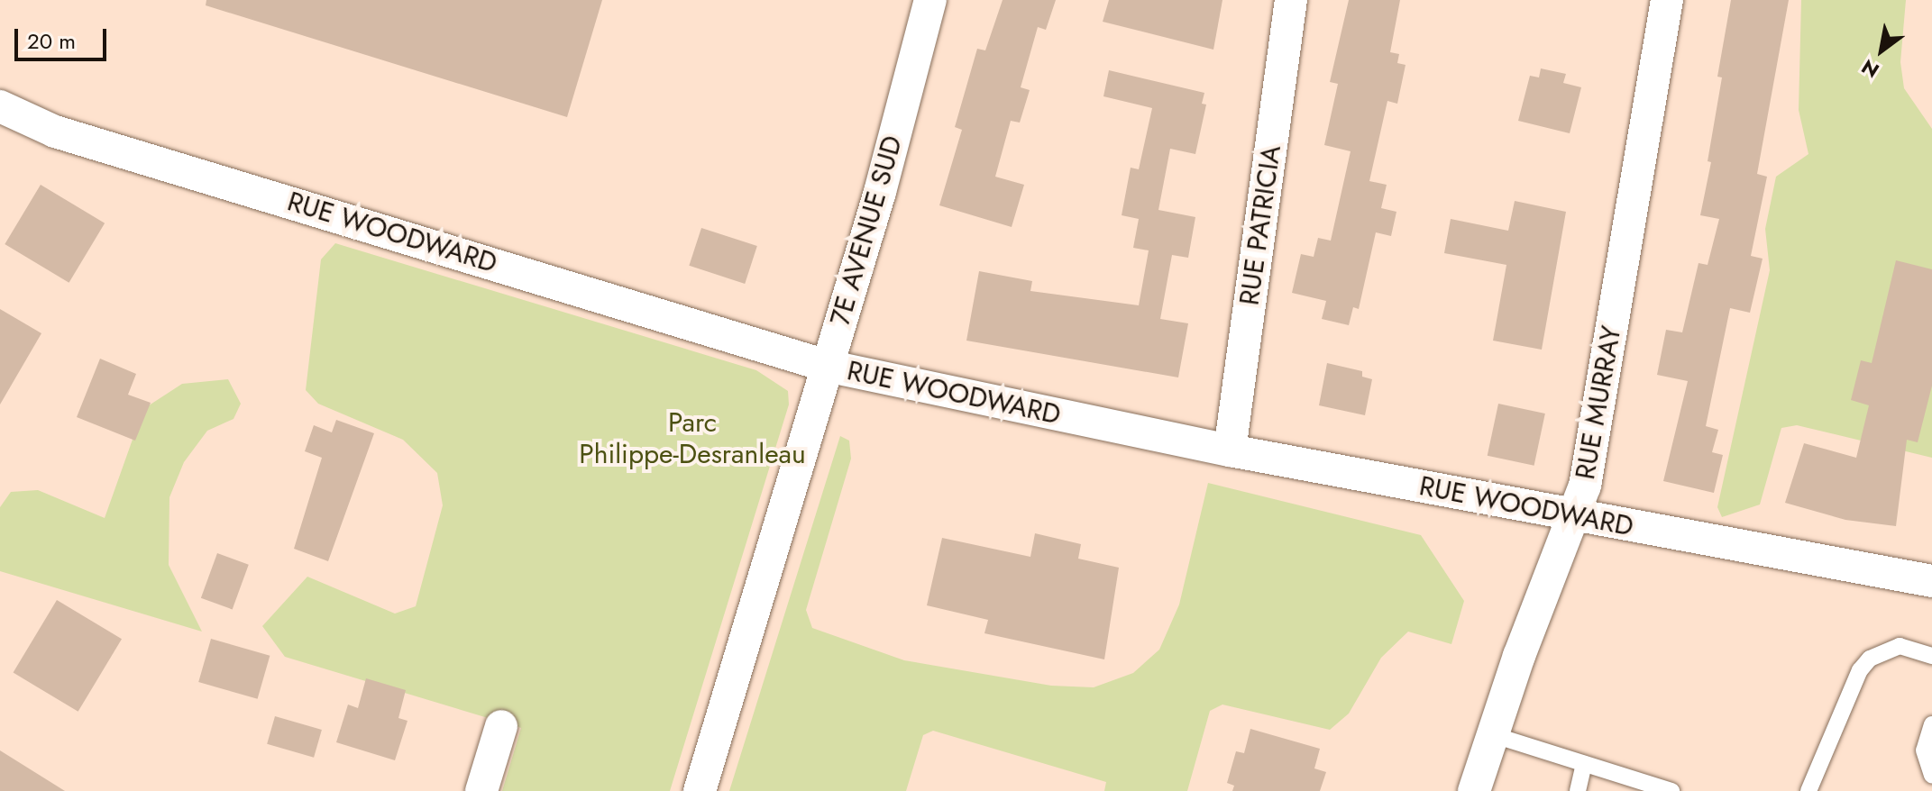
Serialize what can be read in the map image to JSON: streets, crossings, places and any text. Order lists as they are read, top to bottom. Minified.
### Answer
{"streets":{"street":["RUE PATRICIA","7E AVENUE SUD","RUE WOODWARD","RUE MURRAY"]},"crossings":[["RUE PATRICIA","RUE WOODWARD"],["7E AVENUE SUD","RUE WOODWARD"],["RUE WOODWARD","RUE MURRAY"]],"parks":["Parc Philippe-Desranleau"],"scale_bar":"20 m","north":"bottom left"}
